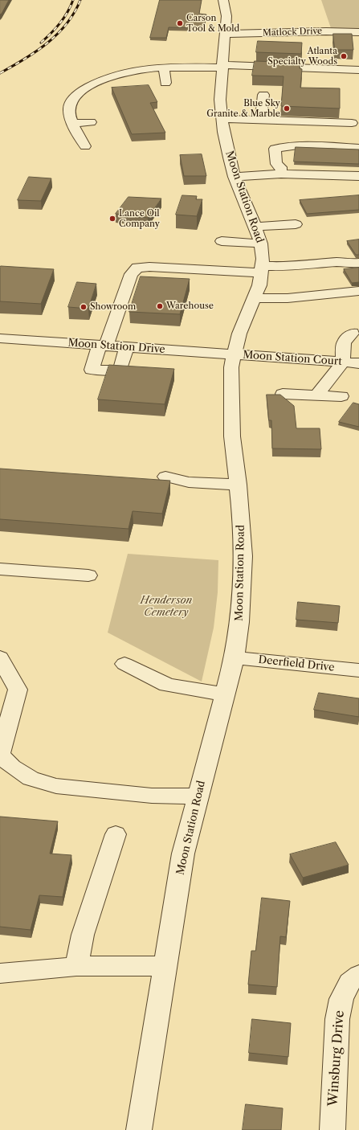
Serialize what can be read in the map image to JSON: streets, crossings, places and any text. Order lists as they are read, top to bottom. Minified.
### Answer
{"streets":{"street":["Matlock Drive","Moon Station Road","Moon Station Drive","Moon Station Court","Deerfield Drive","Winsburg Drive"]},"crossings":[["Matlock Drive","Moon Station Road"],["Moon Station Road","Moon Station Drive"],["Moon Station Road","Moon Station Court"],["Moon Station Road","Deerfield Drive"],["Moon Station Drive","Moon Station Court"]],"parks":["Henderson Cemetery"],"places":["Carson Tool & Mold","Atlanta Specialty Woods","Blue Sky Granite & Marble","Lance Oil Company","Warehouse","Showroom"]}
